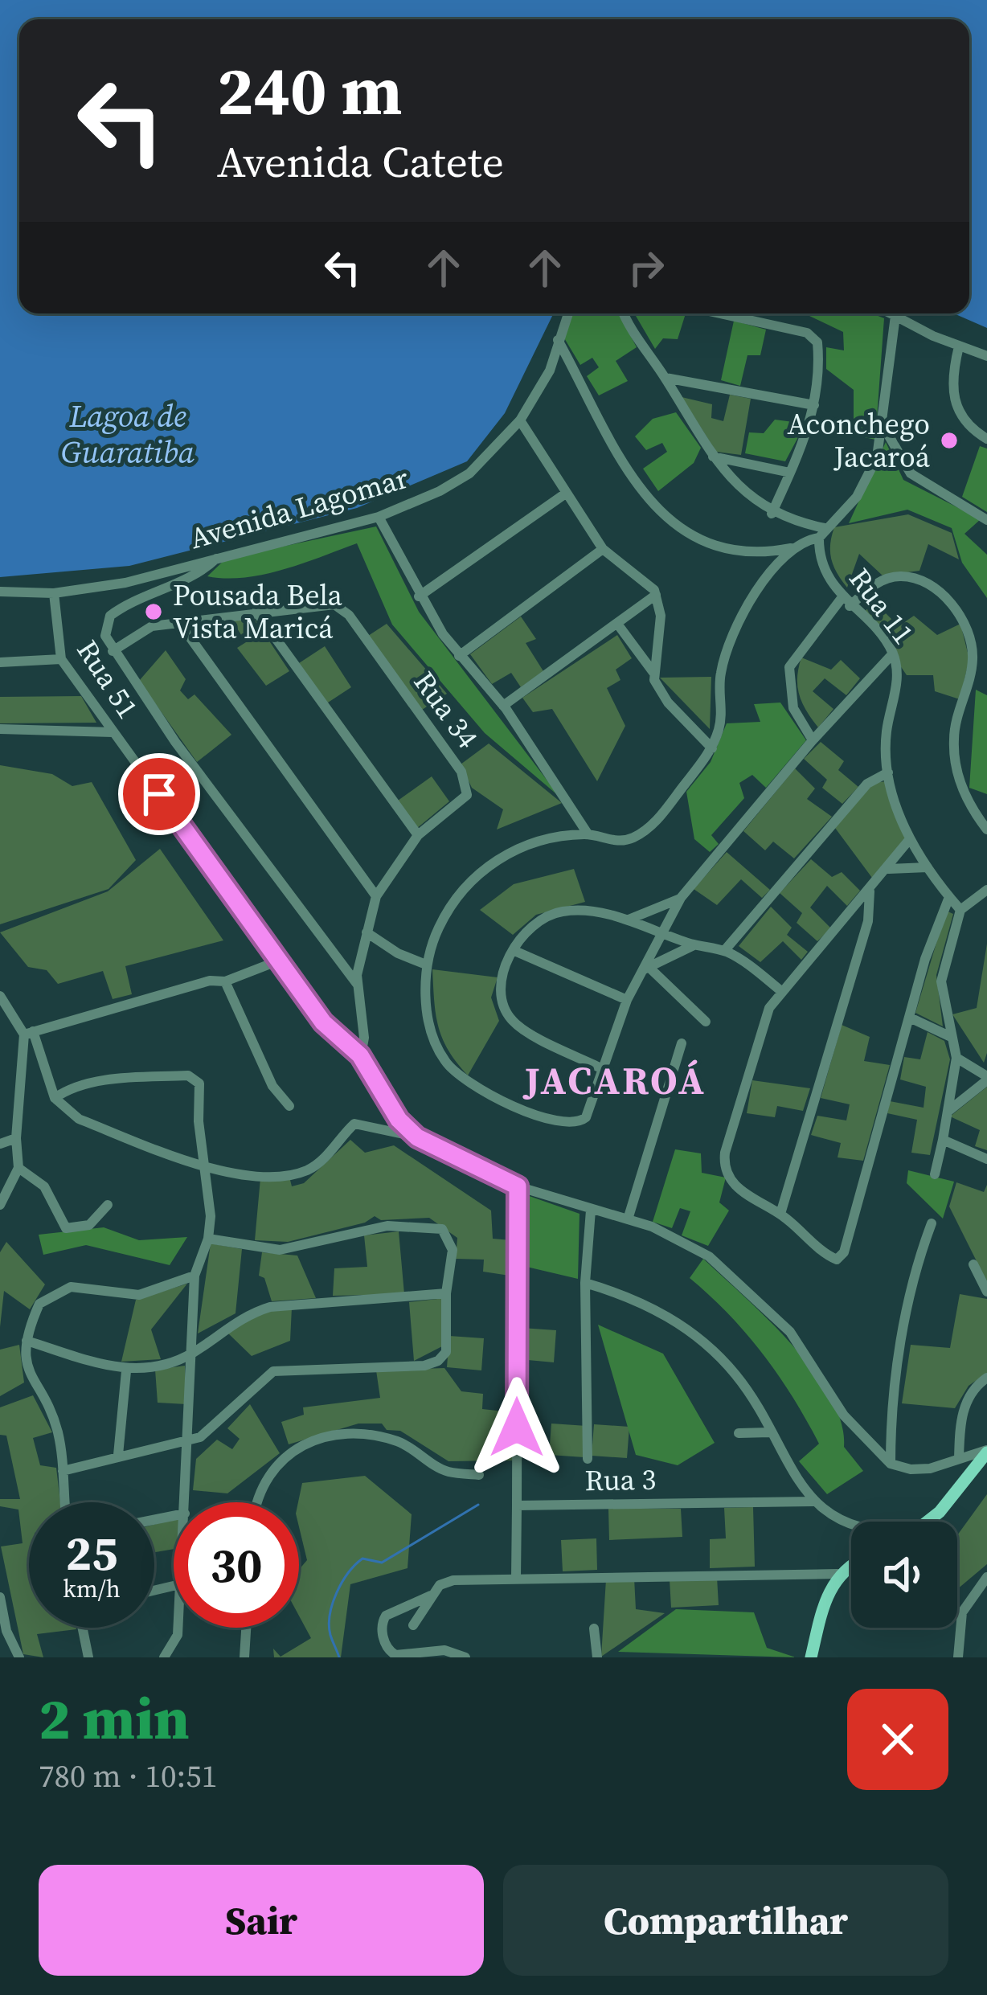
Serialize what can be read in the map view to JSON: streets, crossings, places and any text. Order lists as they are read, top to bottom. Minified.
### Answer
{"streets":{"street":["Avenida Lagomar","Rua 11","Rua 51","Rua 34","Rua 3"]},"crossings":[["Avenida Lagomar","Rua 51"],["Rua 51","Rua 34"]],"districts":["JACAROÁ"],"water":["Lagoa de Guaratiba"],"places":["Aconchego Jacaroá","Pousada Bela Vista Maricá"],"page":{"turn":["240 m","Avenida Catete"],"speed":"25 km/h","limit":"30","heading":["2 min","780 m · 10:51"],"buttons":["Sair","Compartilhar"]}}
